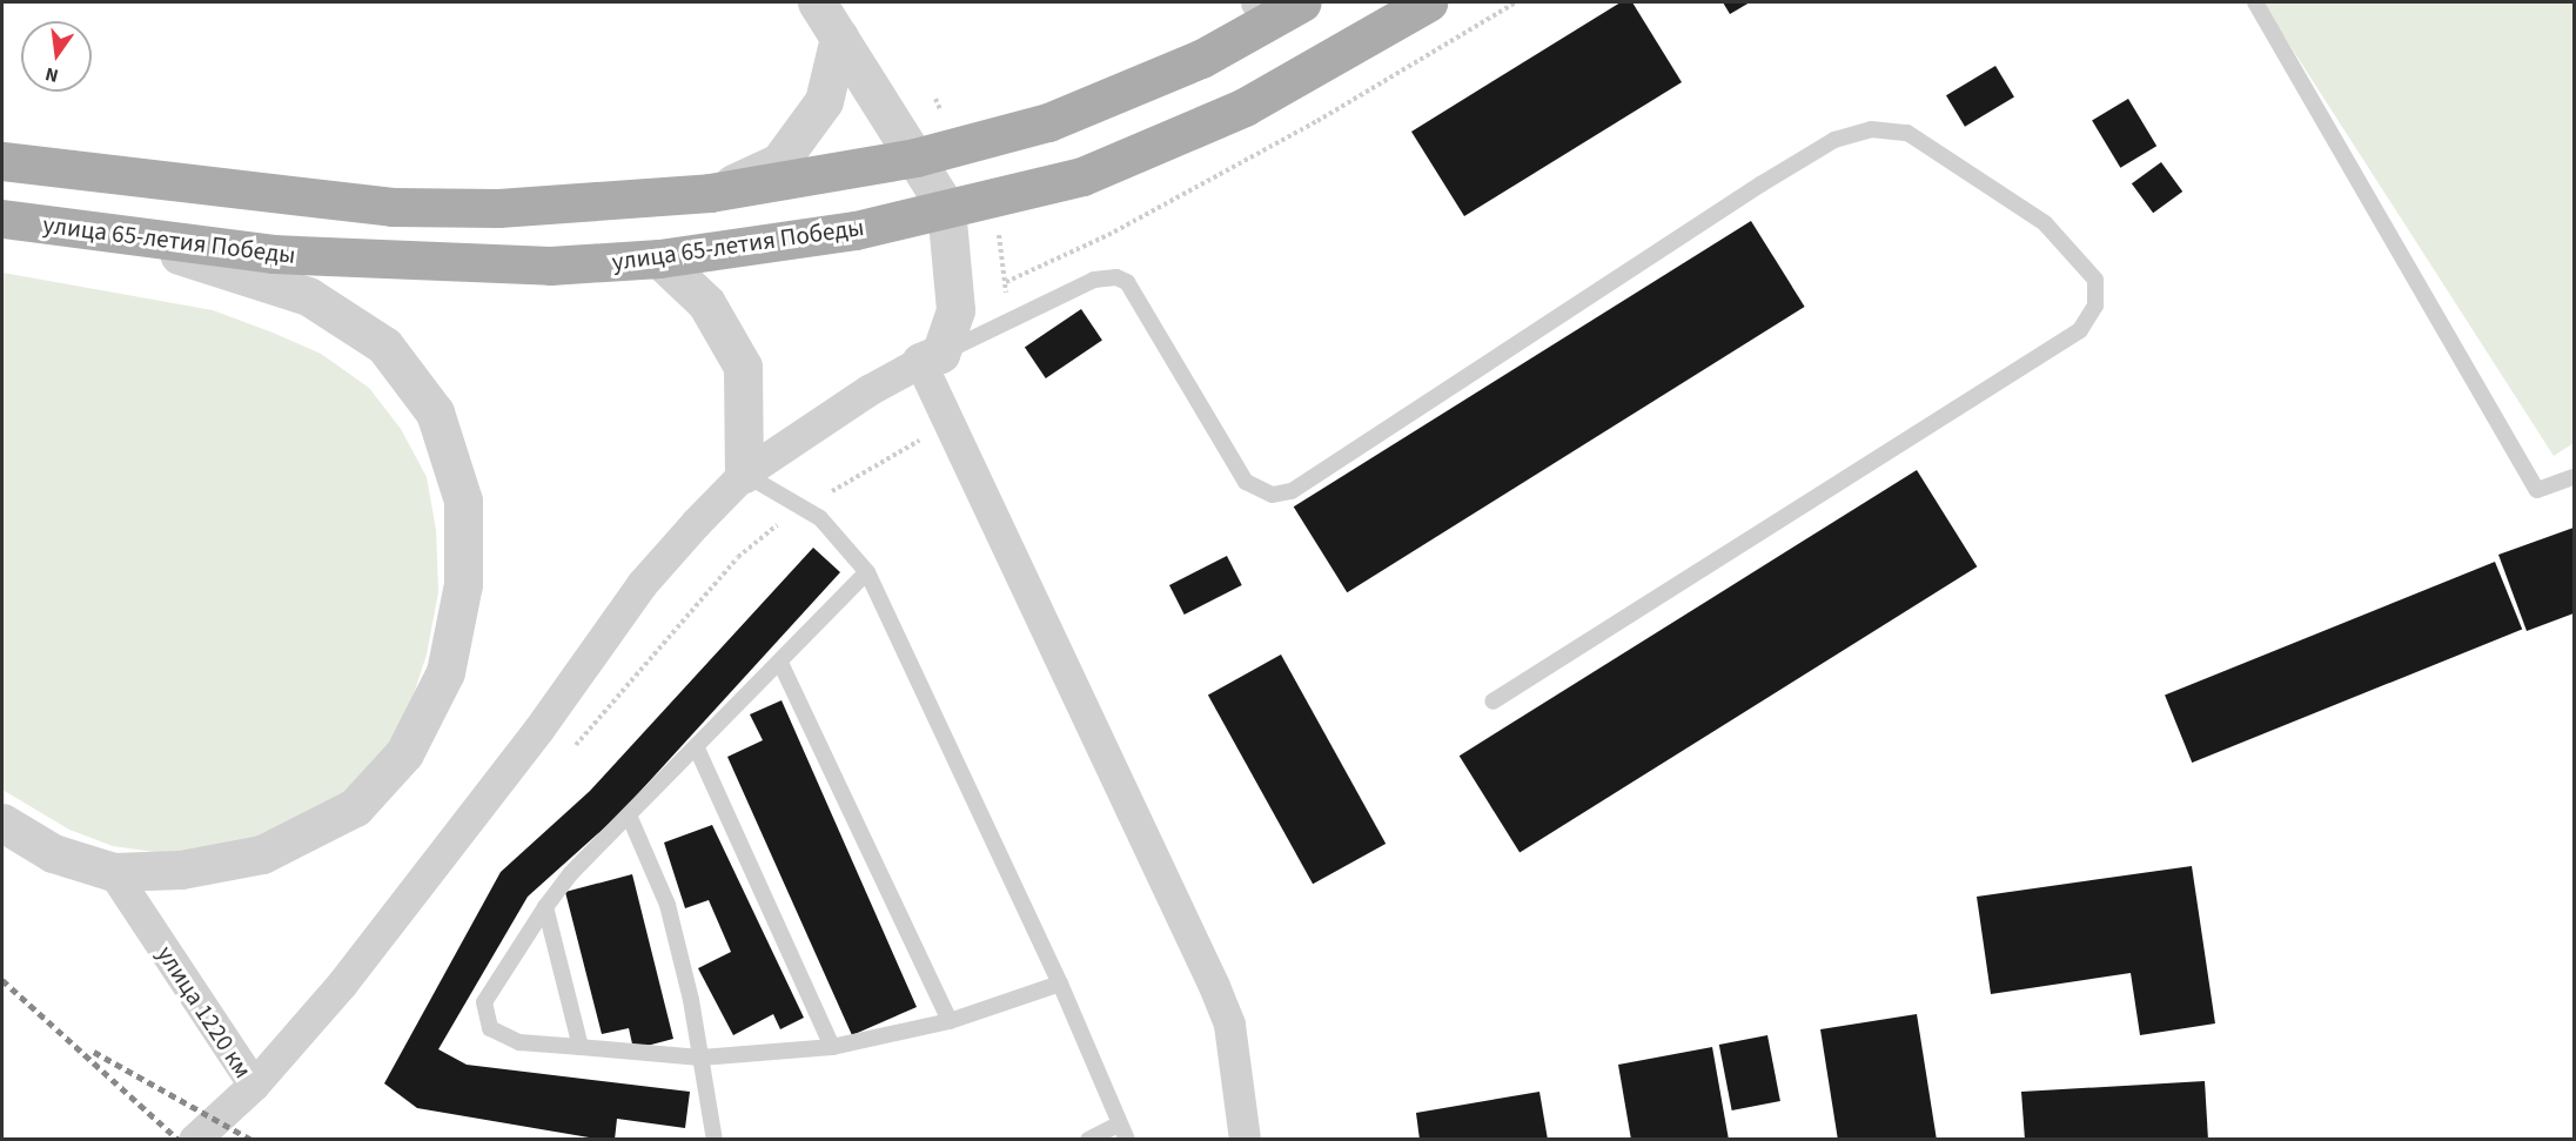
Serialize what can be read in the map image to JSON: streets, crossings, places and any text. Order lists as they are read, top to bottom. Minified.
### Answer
{"streets":{"main road":["улица 65-летия Победы"],"street":["улица 1220 км"]},"north":"bottom"}
